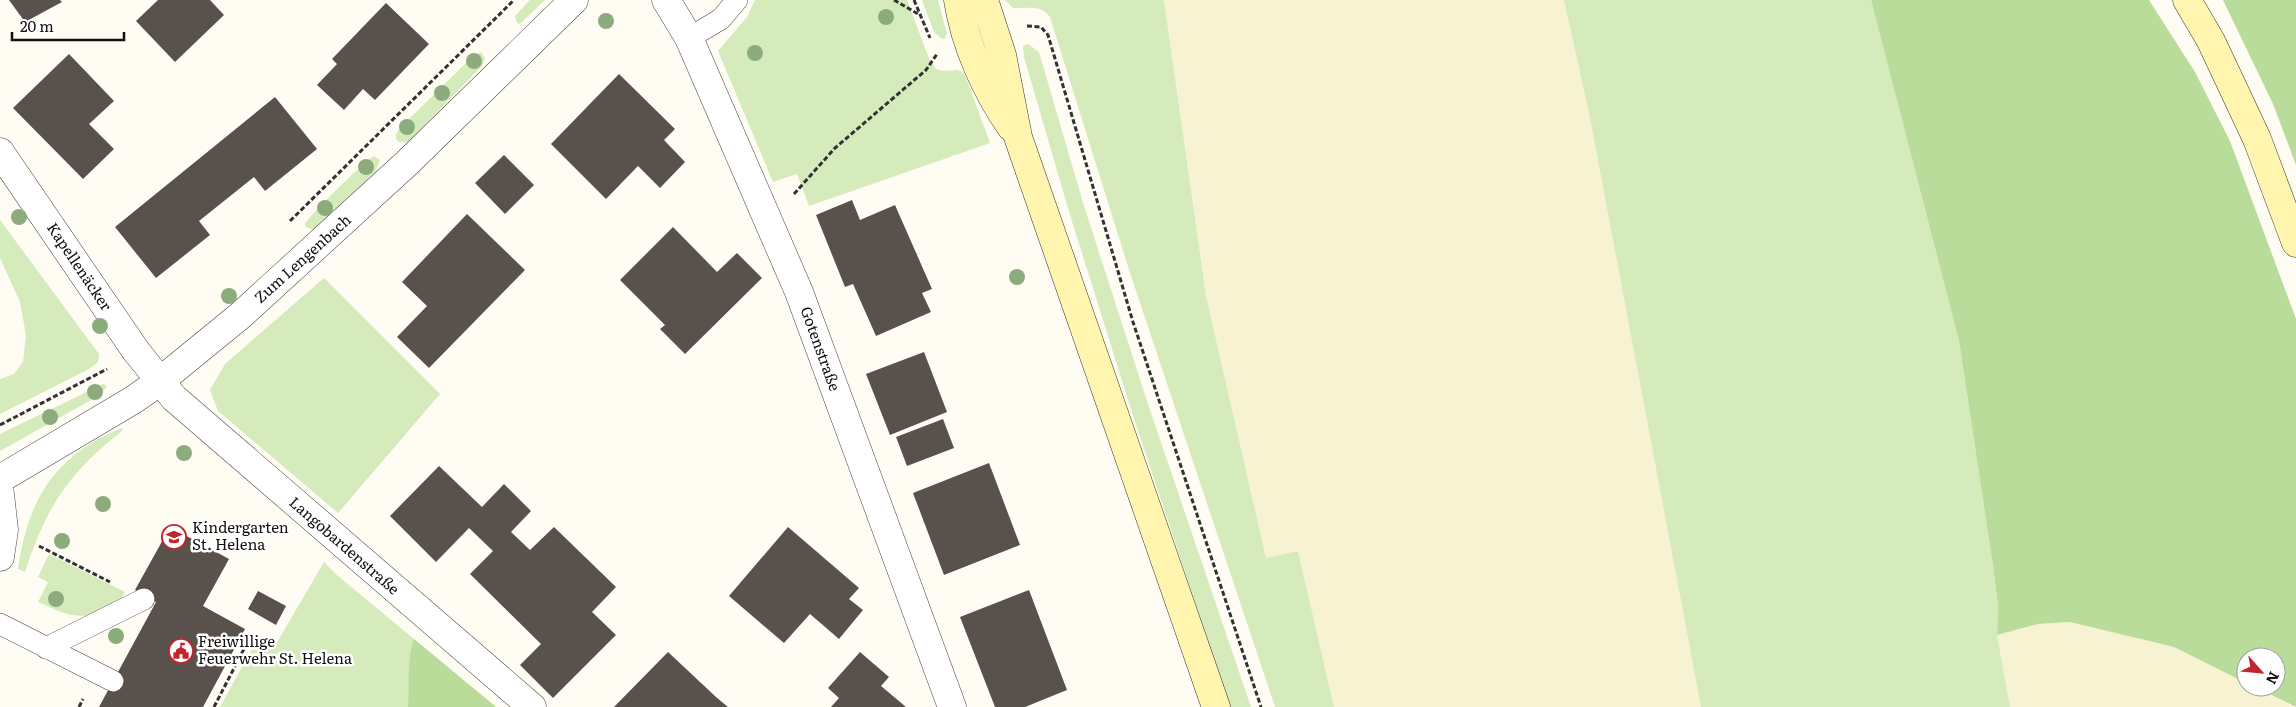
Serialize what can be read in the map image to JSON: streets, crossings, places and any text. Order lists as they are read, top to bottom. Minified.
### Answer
{"streets":{"street":["Zum Lengenbach","Kapellenäcker","Gotenstraße","Langobardenstraße"]},"crossings":[["Zum Lengenbach","Kapellenäcker"],["Zum Lengenbach","Langobardenstraße"],["Kapellenäcker","Langobardenstraße"]],"places":{"school or university":["Kindergarten St. Helena"],"public building":["Freiwillige Feuerwehr St. Helena"]},"scale_bar":"20 m","north":"bottom right"}
